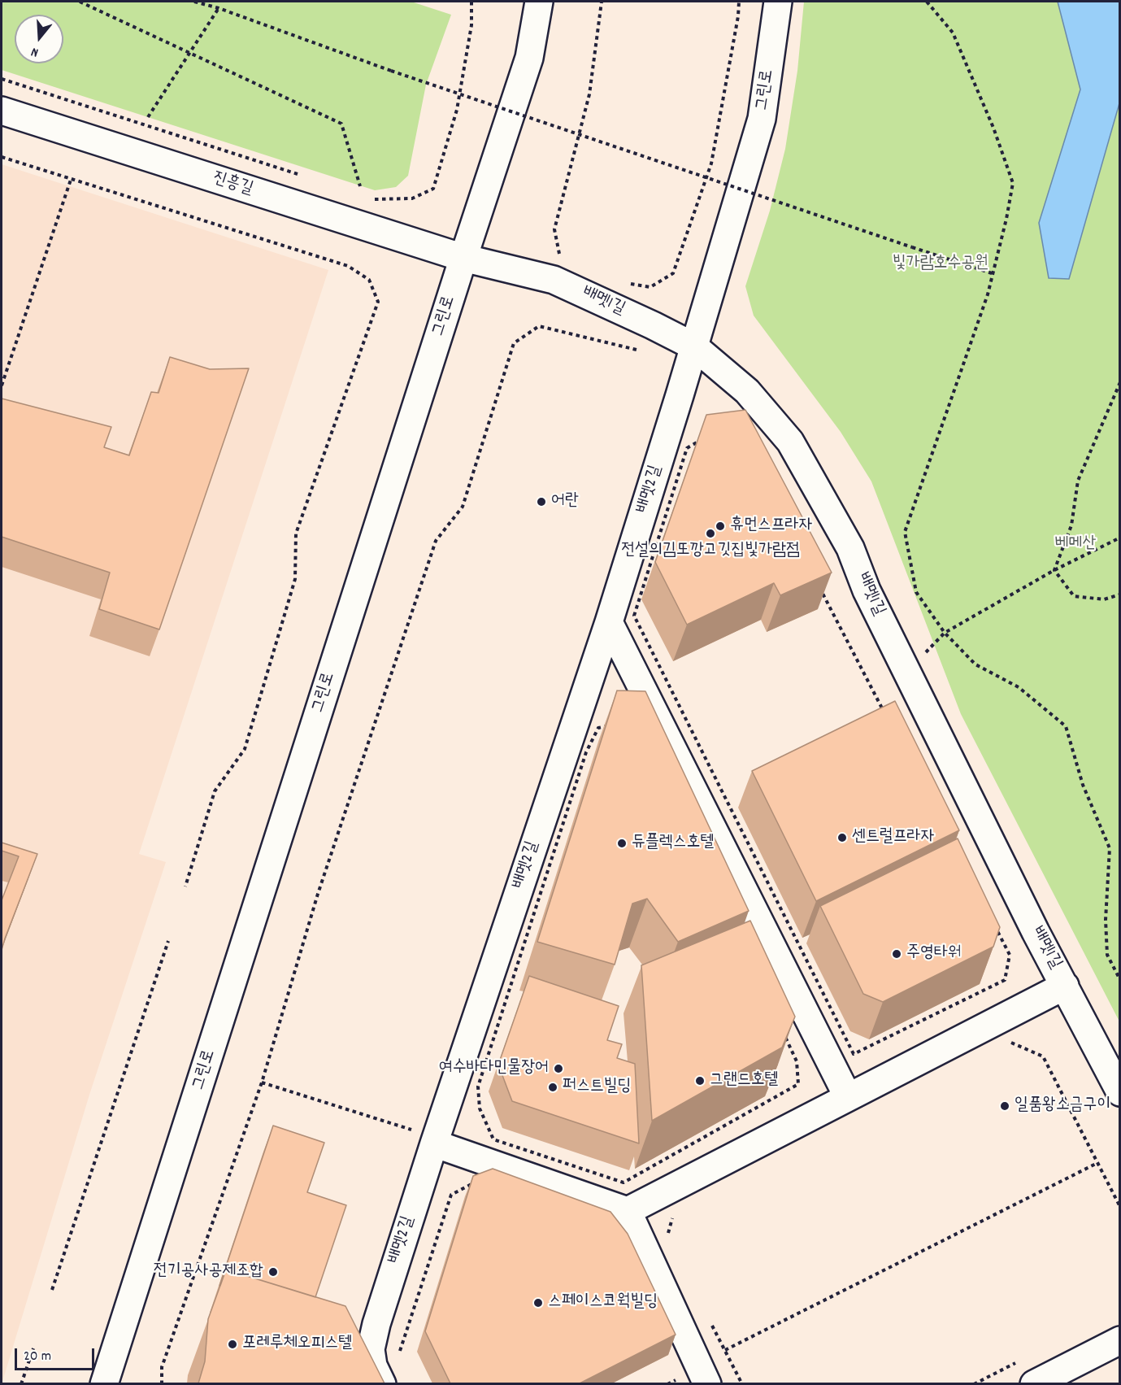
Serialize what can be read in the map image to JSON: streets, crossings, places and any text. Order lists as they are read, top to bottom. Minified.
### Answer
{"streets":{"street":["그린로","진흥길","배멧1길","배멧2길"]},"crossings":[["그린로","진흥길"],["그린로","배멧1길"],["그린로","배멧2길"],["진흥길","배멧1길"],["배멧1길","배멧2길"]],"parks":["빛가람호수공원","베메산"],"places":["어란","휴먼스프라자","전설의김또깡고깃집빛가람점","센트럴프라자","듀플렉스호텔","주영타워","여수바다민물장어","그랜드호텔","퍼스트빌딩","일품왕소금구이","전기공사공제조합","스페이스코웍빌딩","포레루체오피스텔"],"scale_bar":"20 m","north":"bottom"}
